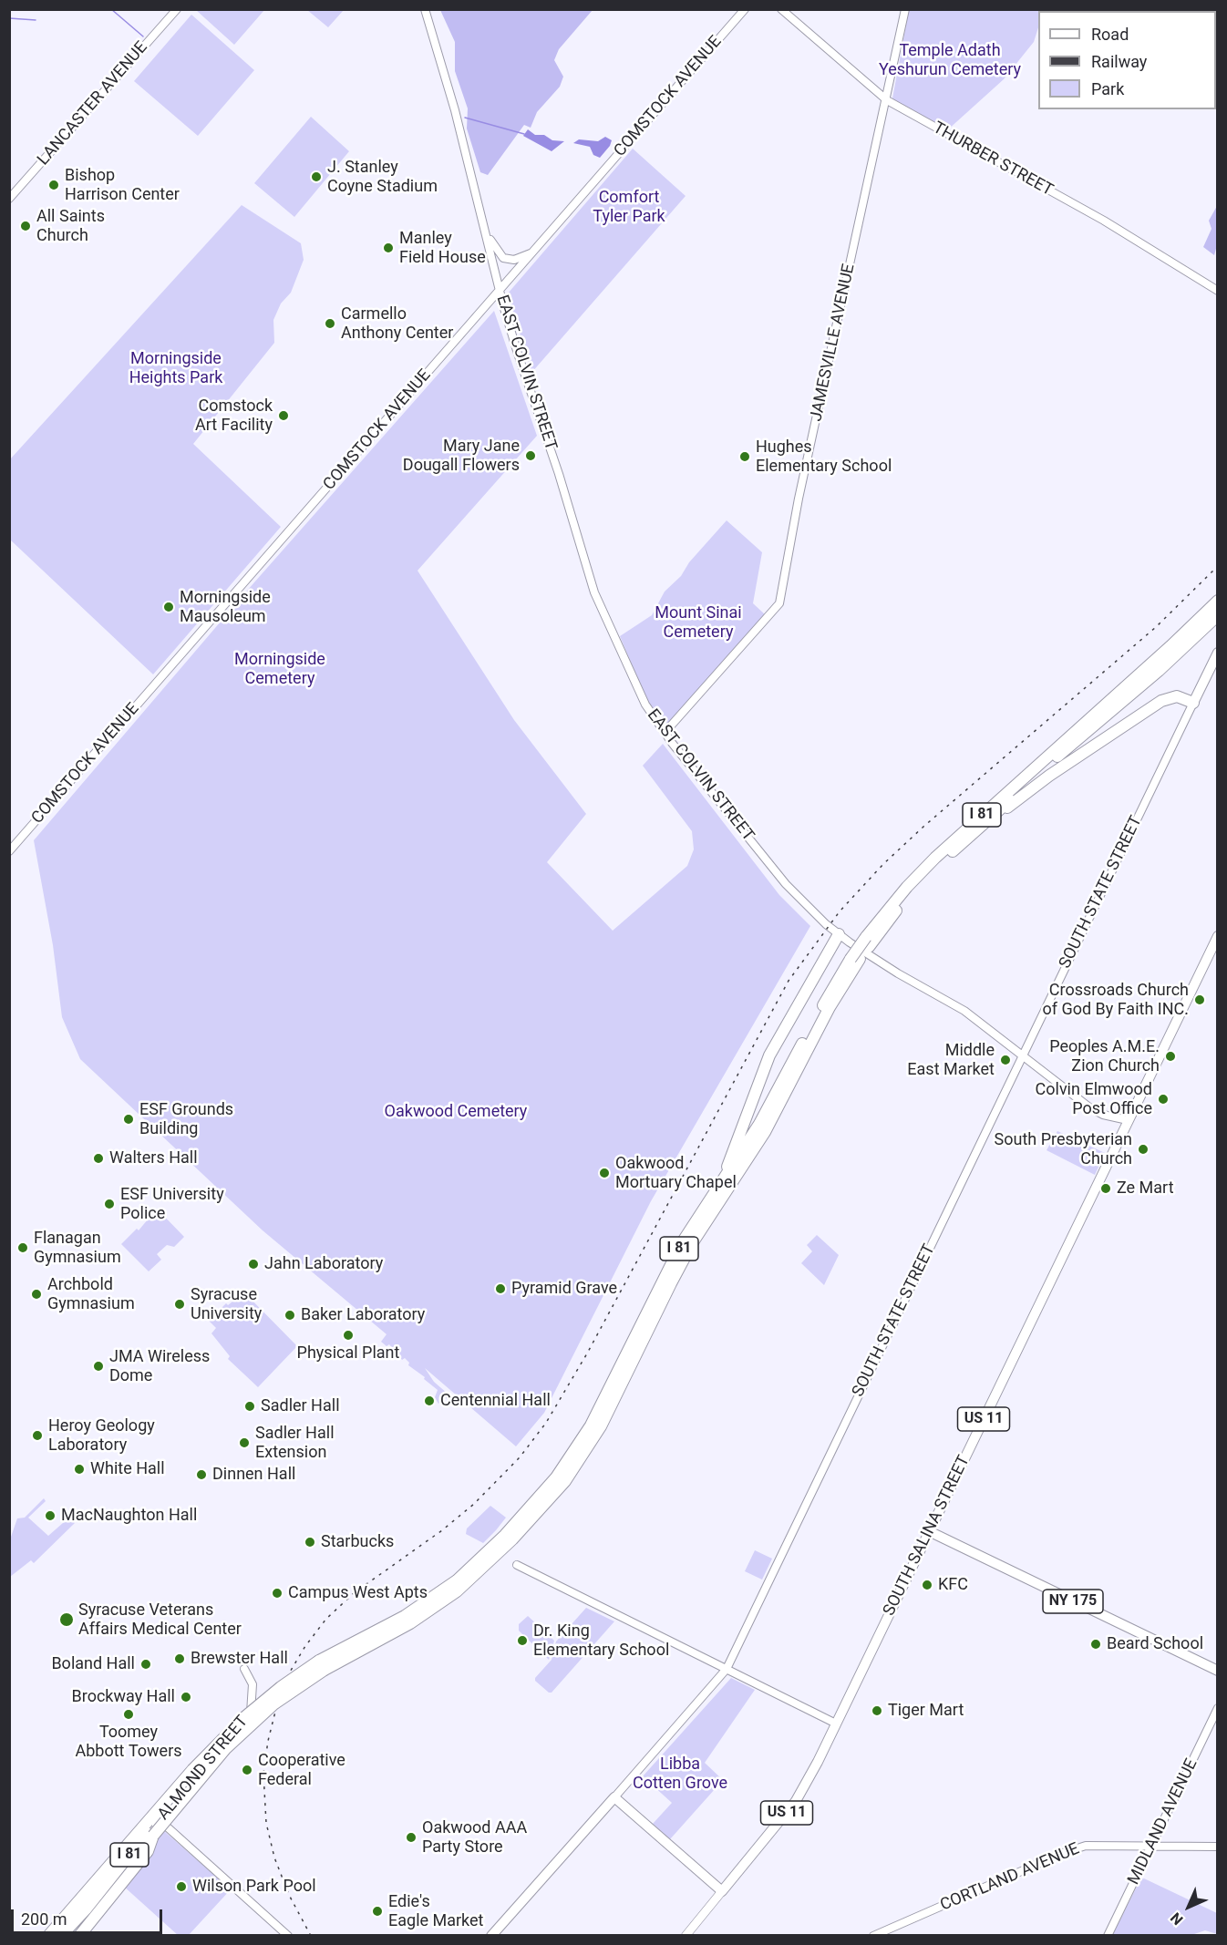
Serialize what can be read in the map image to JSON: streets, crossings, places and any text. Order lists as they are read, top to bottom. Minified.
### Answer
{"streets":{"highway":["I 81"],"main road":["SOUTH STATE STREET","US 11","SOUTH SALINA STREET","NY 175"],"street":["COMSTOCK AVENUE","LANCASTER AVENUE","THURBER STREET","JAMESVILLE AVENUE","EAST COLVIN STREET","ALMOND STREET","MIDLAND AVENUE","CORTLAND AVENUE"]},"crossings":[["COMSTOCK AVENUE","EAST COLVIN STREET"],["THURBER STREET","JAMESVILLE AVENUE"],["JAMESVILLE AVENUE","EAST COLVIN STREET"],["EAST COLVIN STREET","SOUTH STATE STREET"],["EAST COLVIN STREET","SOUTH SALINA STREET"],["SOUTH SALINA STREET","NY 175"],["MIDLAND AVENUE","CORTLAND AVENUE"]],"parks":["Temple Adath Yeshurun Cemetery","Comfort Tyler Park","Morningside Heights Park","Mount Sinai Cemetery","Morningside Cemetery","Oakwood Cemetery","Libba Cotten Grove"],"places":["J. Stanley Coyne Stadium","Bishop Harrison Center","All Saints Church","Manley Field House","Carmello Anthony Center","Comstock Art Facility","Mary Jane Dougall Flowers","Hughes Elementary School","Morningside Mausoleum","Crossroads Church of God By Faith INC.","Peoples A.M.E. Zion Church","Middle East Market","Colvin Elmwood Post Office","ESF Grounds Building","South Presbyterian Church","Walters Hall","Oakwood Mortuary Chapel","Ze Mart","ESF University Police","Flanagan Gymnasium","Jahn Laboratory","Pyramid Grave","Archbold Gymnasium","Syracuse University","Baker Laboratory","Physical Plant","JMA Wireless Dome","Centennial Hall","Sadler Hall","Heroy Geology Laboratory","Sadler Hall Extension","White Hall","Dinnen Hall","MacNaughton Hall","Starbucks","KFC","Campus West Apts","Syracuse Veterans Affairs Medical Center","Dr. King Elementary School","Beard School","Brewster Hall","Boland Hall","Brockway Hall","Tiger Mart","Toomey Abbott Towers","Cooperative Federal","Oakwood AAA Party Store","Wilson Park Pool","Edie's Eagle Market"],"legend":["Road","Railway","Park"],"scale_bar":"200 m","north":"bottom left"}
